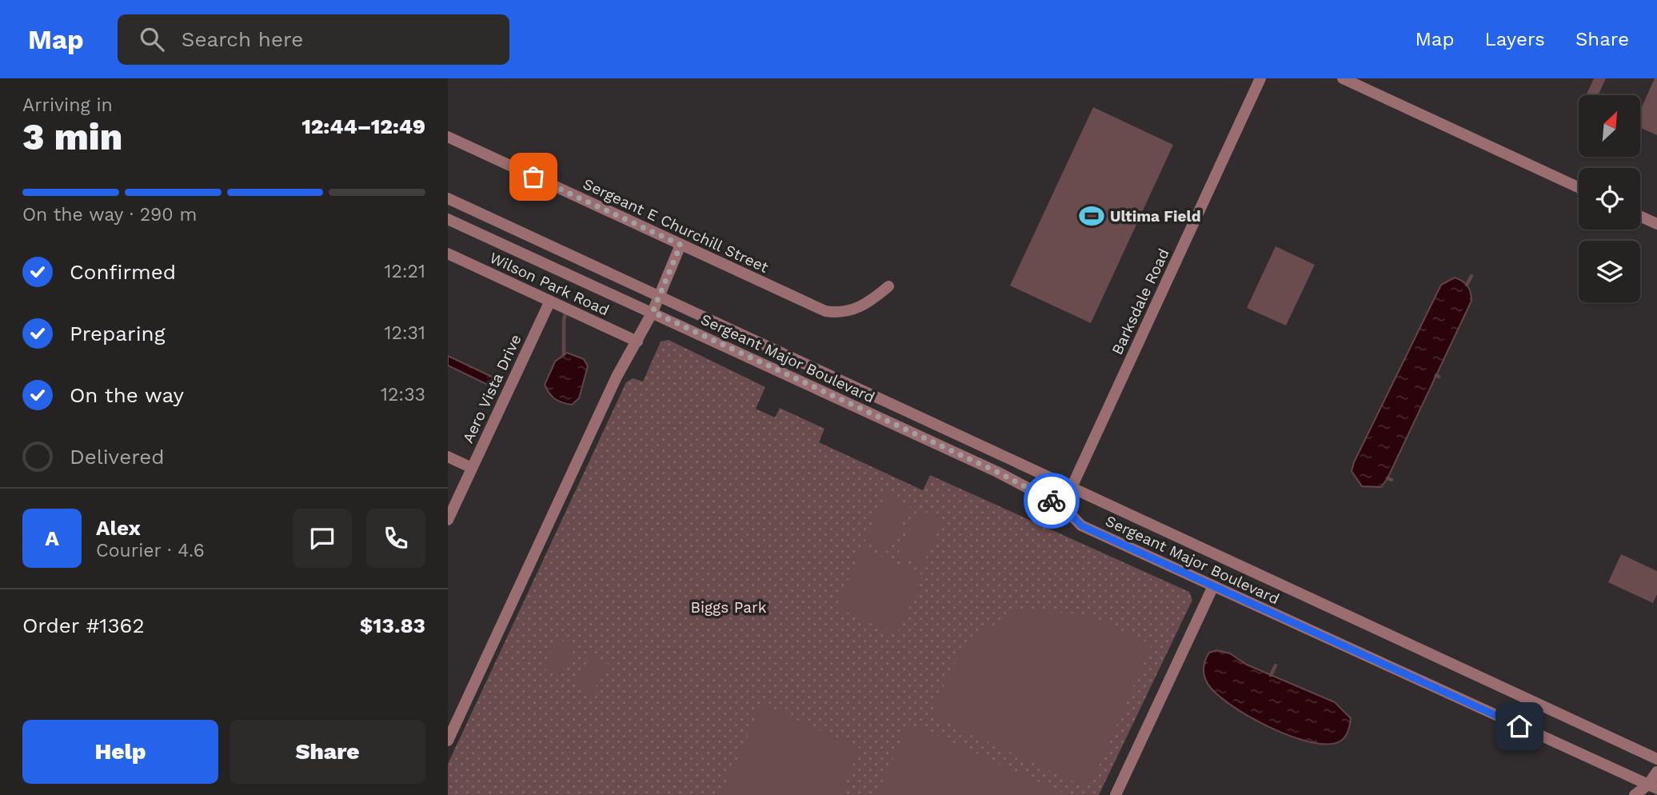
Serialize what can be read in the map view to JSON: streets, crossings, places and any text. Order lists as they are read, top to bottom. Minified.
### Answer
{"streets":{"street":["Sergeant E Churchill Street","Wilson Park Road","Barksdale Road","Sergeant Major Boulevard","Aero Vista Drive"]},"crossings":[["Wilson Park Road","Aero Vista Drive"],["Barksdale Road","Sergeant Major Boulevard"]],"parks":["Biggs Park"],"places":{"sports":["Ultima Field"]},"north":"top right","page":{"header":"Map","search":"Search here","nav":["Map","Layers","Share"],"heading":["3 min","Arriving in","12:44–12:49"],"panel":["Alex","Courier · 4.6","Order #1362","$13.83"],"bar":"On the way · 290 m","list":[["Confirmed","12:21"],["Preparing","12:31"],["On the way","12:33"],"Delivered"],"round":"A","buttons":["Help","Share"]}}
